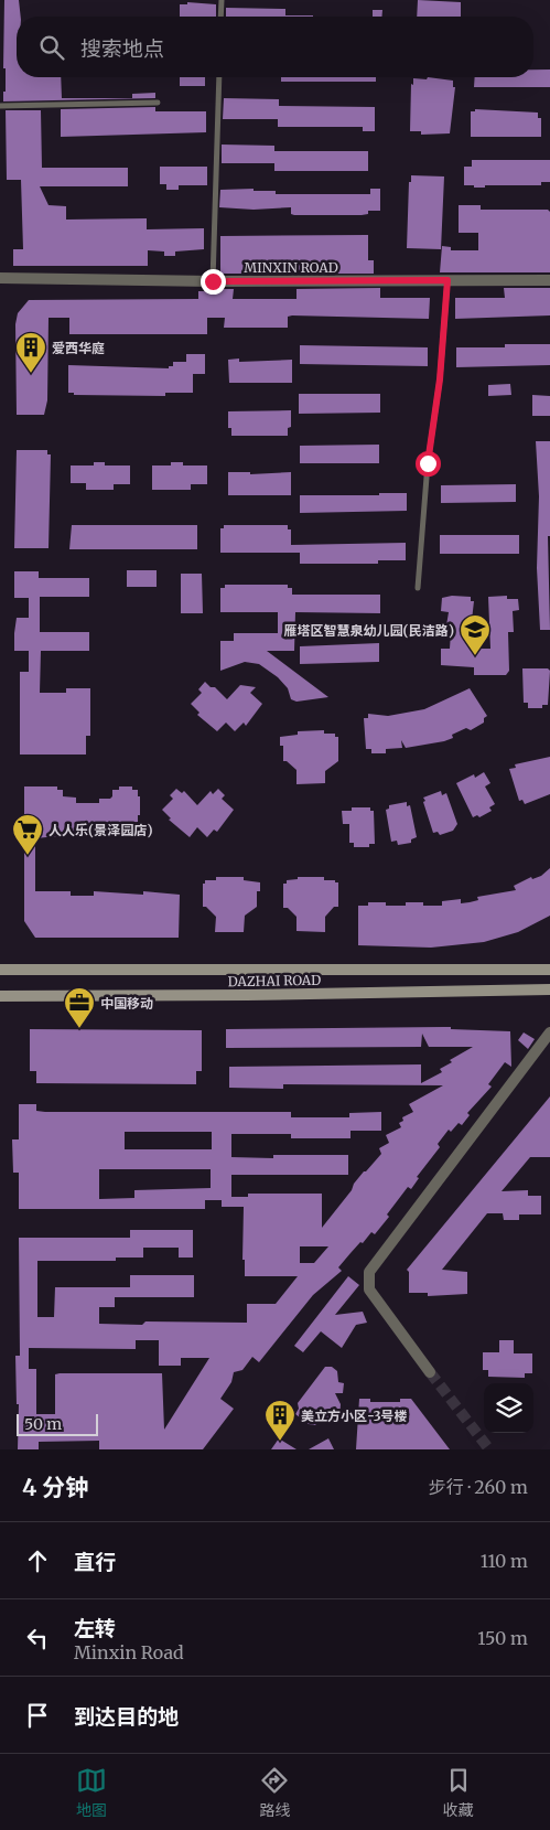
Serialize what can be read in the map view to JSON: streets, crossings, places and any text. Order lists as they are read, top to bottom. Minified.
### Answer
{"streets":{"main road":["DAZHAI ROAD"],"street":["MINXIN ROAD"]},"places":{"building":["爱西华庭","美立方小区-3号楼"],"school or university":["雁塔区智慧泉幼儿园(民洁路)"],"supermarket":["人人乐(景泽园店)"],"office":["中国移动"]},"scale_bar":"50 m","page":{"search":"搜索地点","scale":"50 m","heading":["4 分钟","步行 · 260 m"],"list":[["直行","110 m"],["左转","Minxin Road","150 m"],"到达目的地"],"nav":["地图","路线","收藏"]}}
